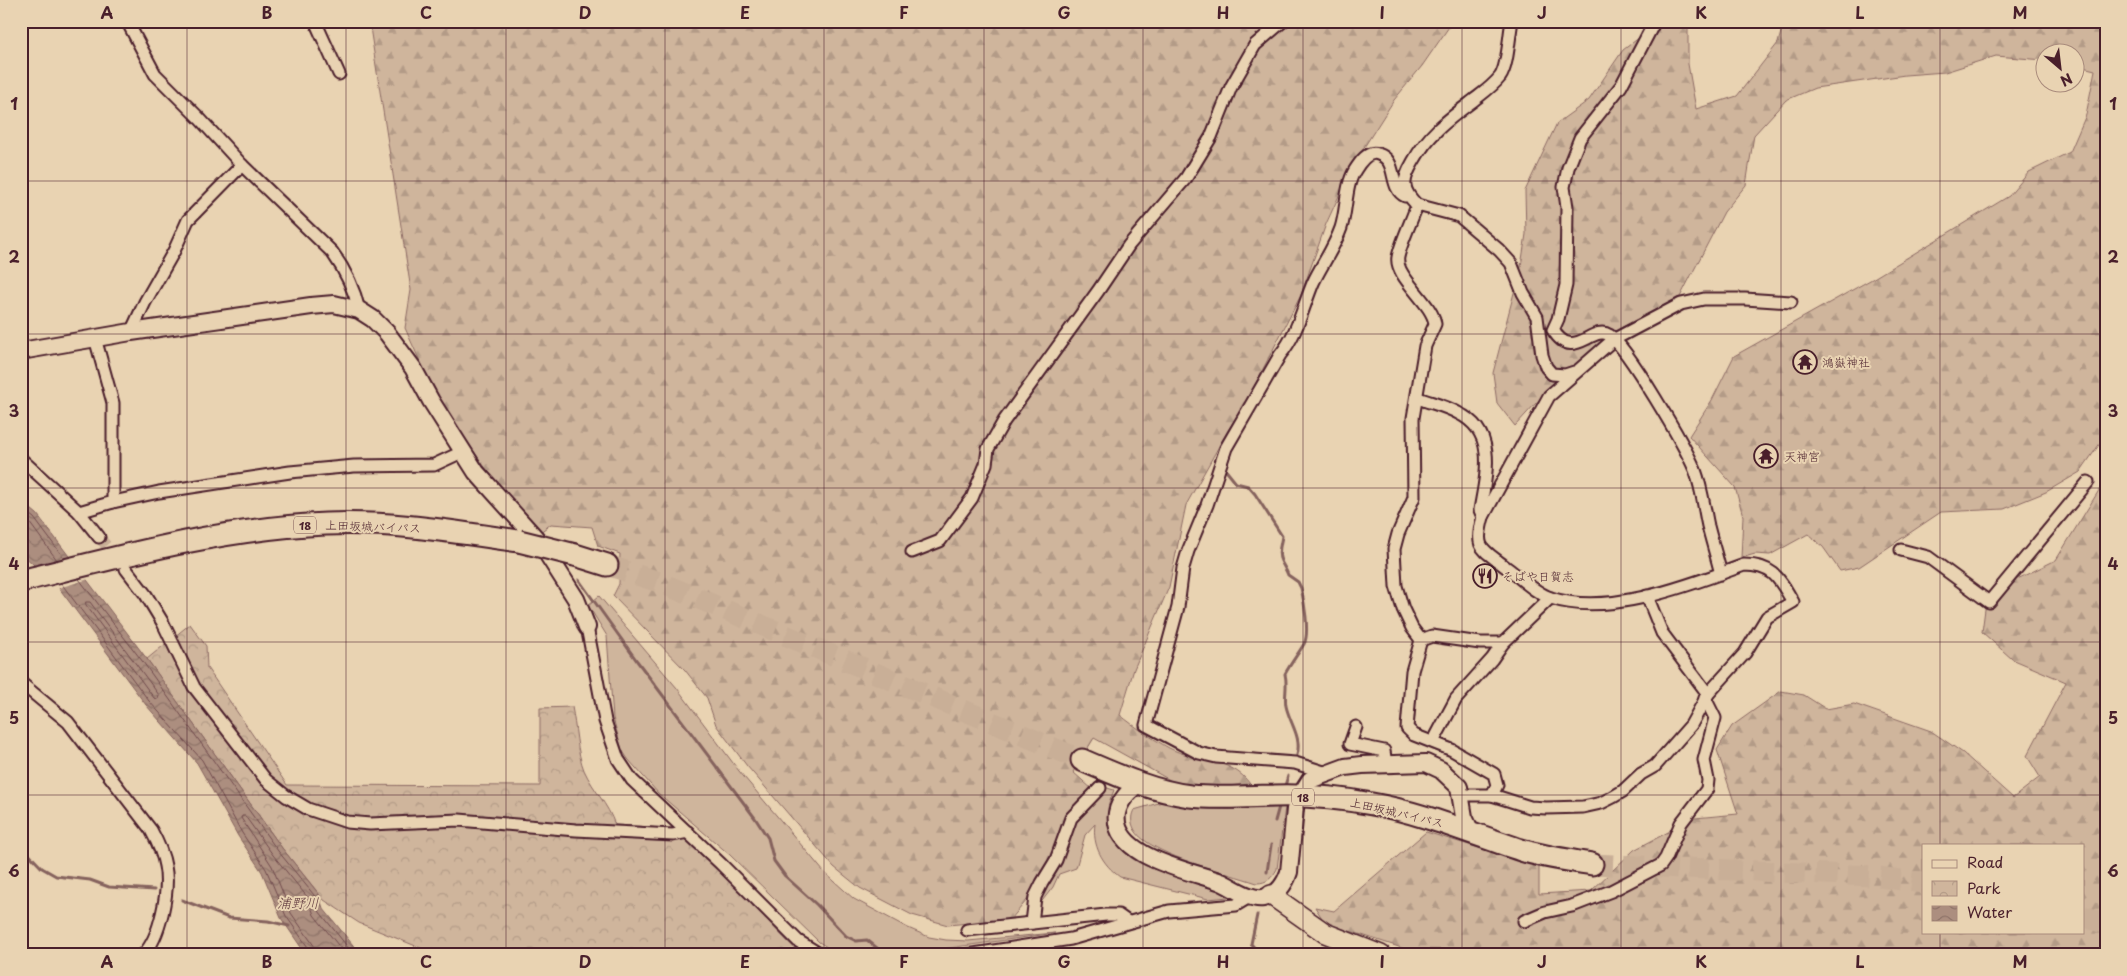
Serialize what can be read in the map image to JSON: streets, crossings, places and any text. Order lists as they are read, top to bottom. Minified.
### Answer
{"streets":{"highway":["18","上田坂城バイパス"]},"water":["浦野川"],"places":{"temple":["鴻嶽神社","天神宮"],"restaurant":["そばや日賀志"]},"legend":["Road","Park","Water"],"north":"bottom right","grid":{"columns":["A","B","C","D","E","F","G","H","I","J","K","L","M"],"rows":["1","2","3","4","5","6"]}}
